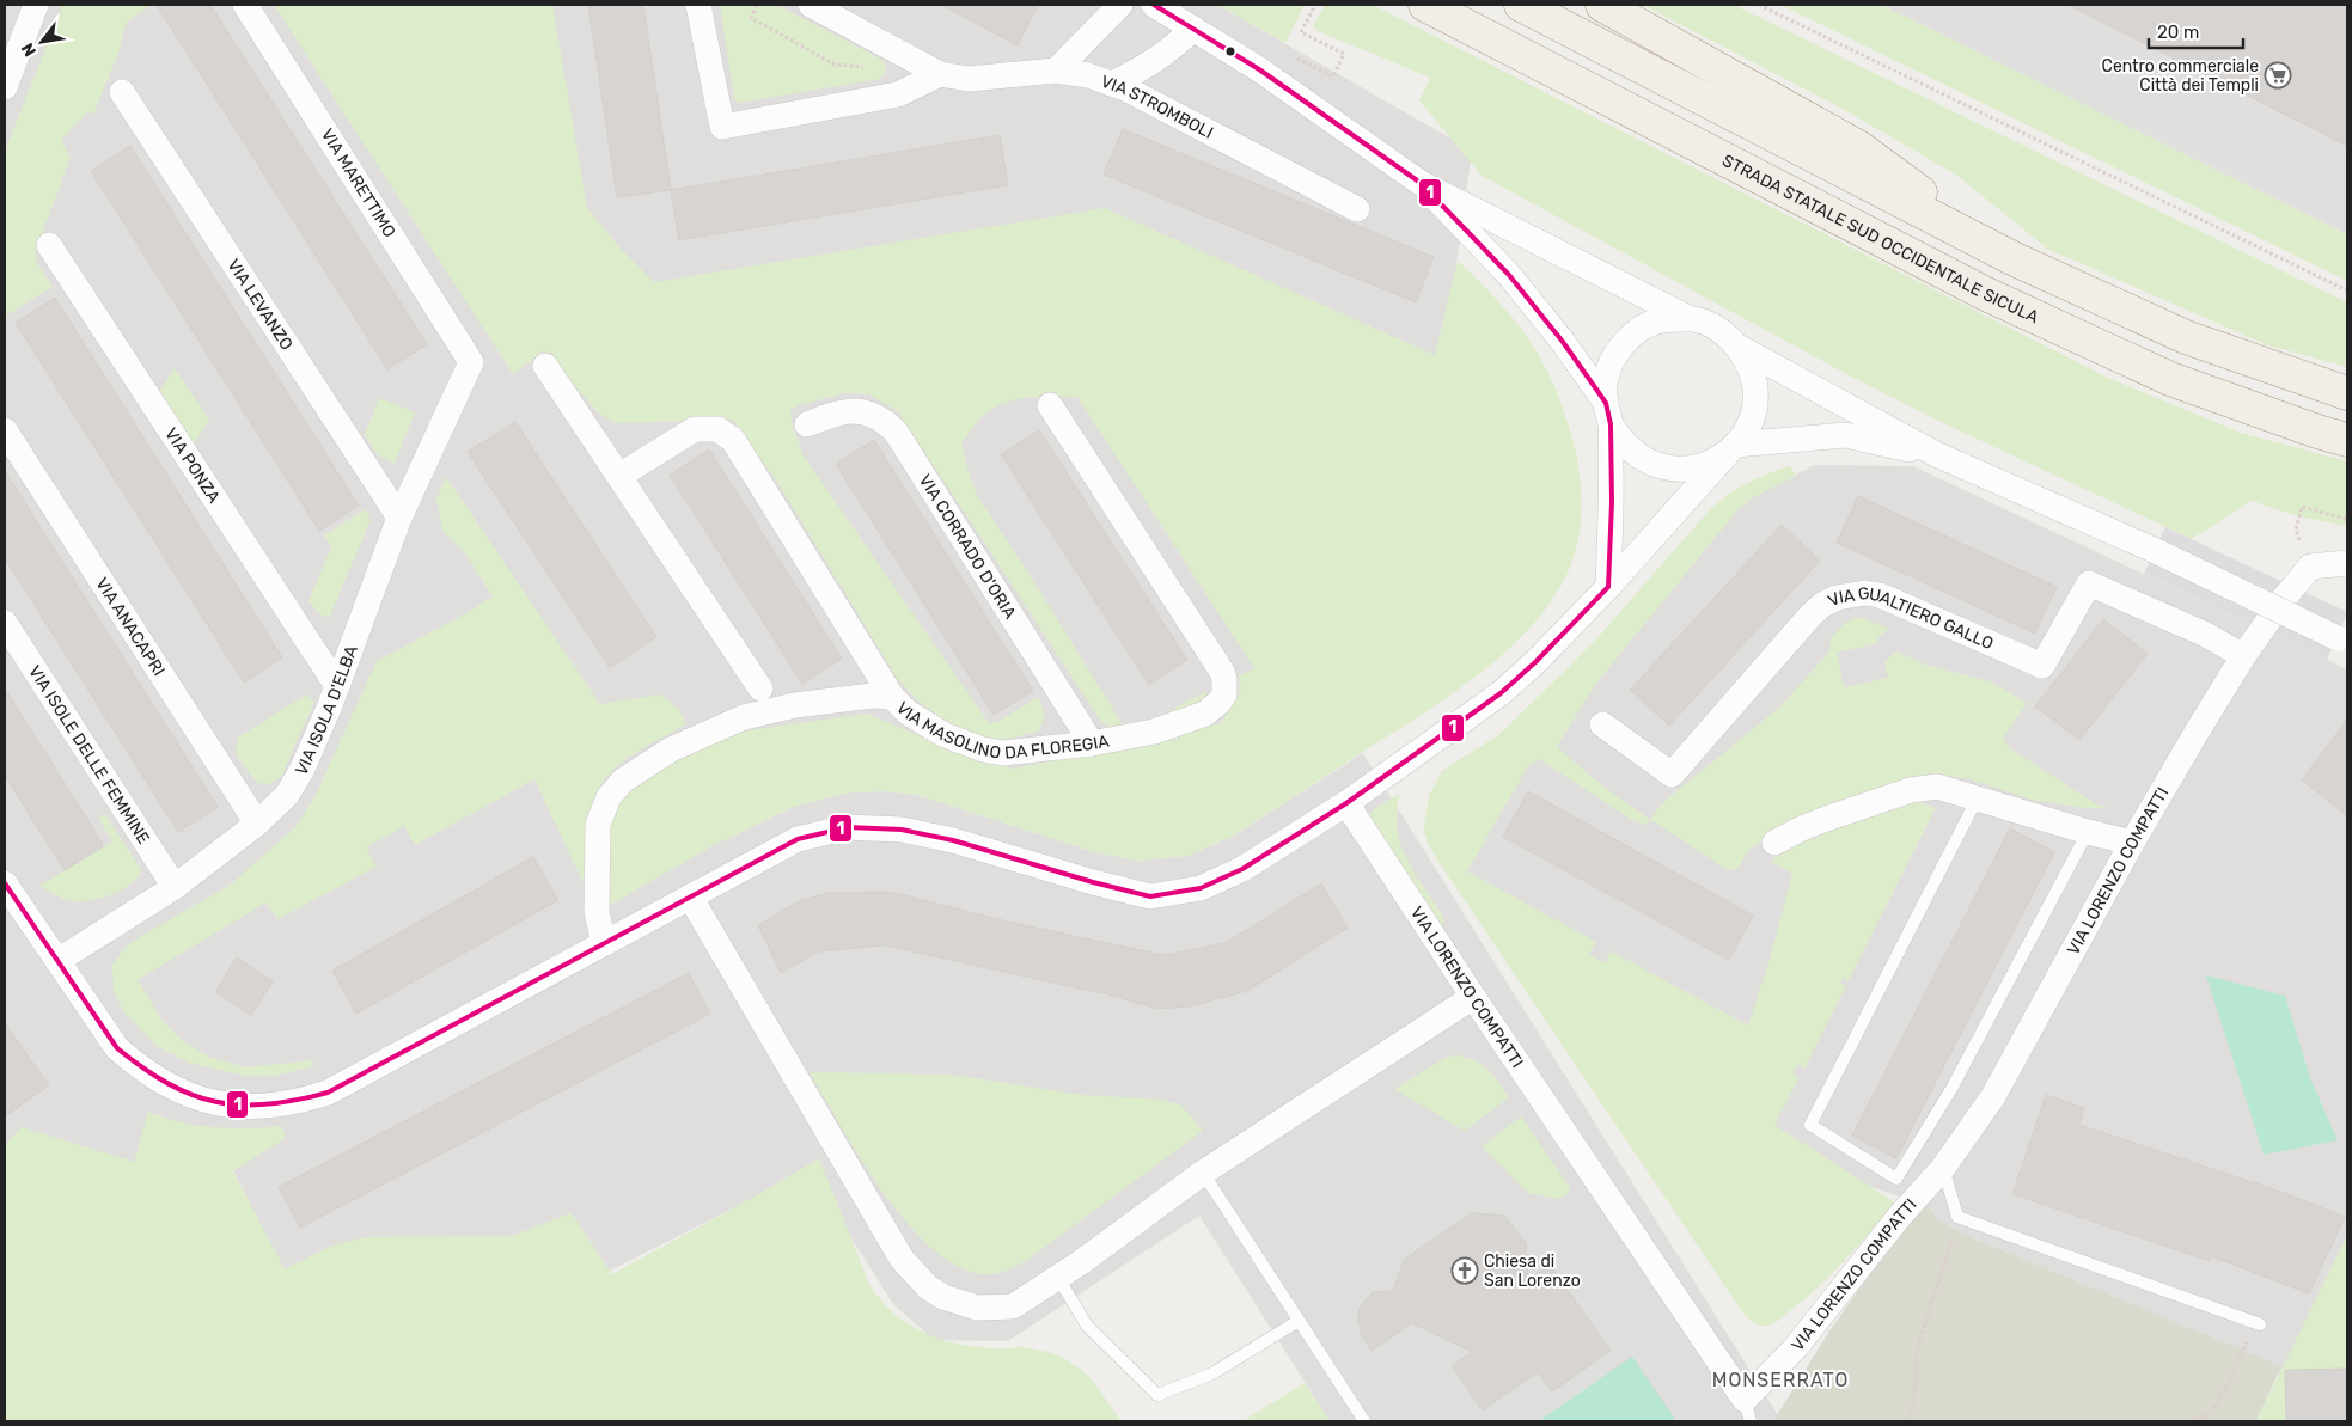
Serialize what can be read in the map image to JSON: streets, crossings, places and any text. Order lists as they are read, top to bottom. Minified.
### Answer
{"streets":{"main road":["STRADA STATALE SUD OCCIDENTALE SICULA"],"street":["VIA STROMBOLI","VIA MARETTIMO","VIA LEVANZO","VIA PONZA","VIA CORRADO D'ORIA","VIA ANACAPRI","VIA GUALTIERO GALLO","VIA ISOLA D'ELBA","VIA MASOLINO DA FLOREGIA","VIA ISOLE DELLE FEMMINE","VIA LORENZO COMPATTI"]},"crossings":[["VIA MARETTIMO","VIA ISOLA D'ELBA"],["VIA LEVANZO","VIA ISOLA D'ELBA"],["VIA PONZA","VIA ISOLA D'ELBA"],["VIA CORRADO D'ORIA","VIA MASOLINO DA FLOREGIA"],["VIA ANACAPRI","VIA ISOLA D'ELBA"],["VIA GUALTIERO GALLO","VIA LORENZO COMPATTI"],["VIA ISOLA D'ELBA","VIA ISOLE DELLE FEMMINE"]],"districts":["MONSERRATO"],"places":{"supermarket":["Centro commerciale Città dei Templi"],"church":["Chiesa di San Lorenzo"]},"lines":["transit line 1"],"scale_bar":"20 m","north":"bottom left"}
